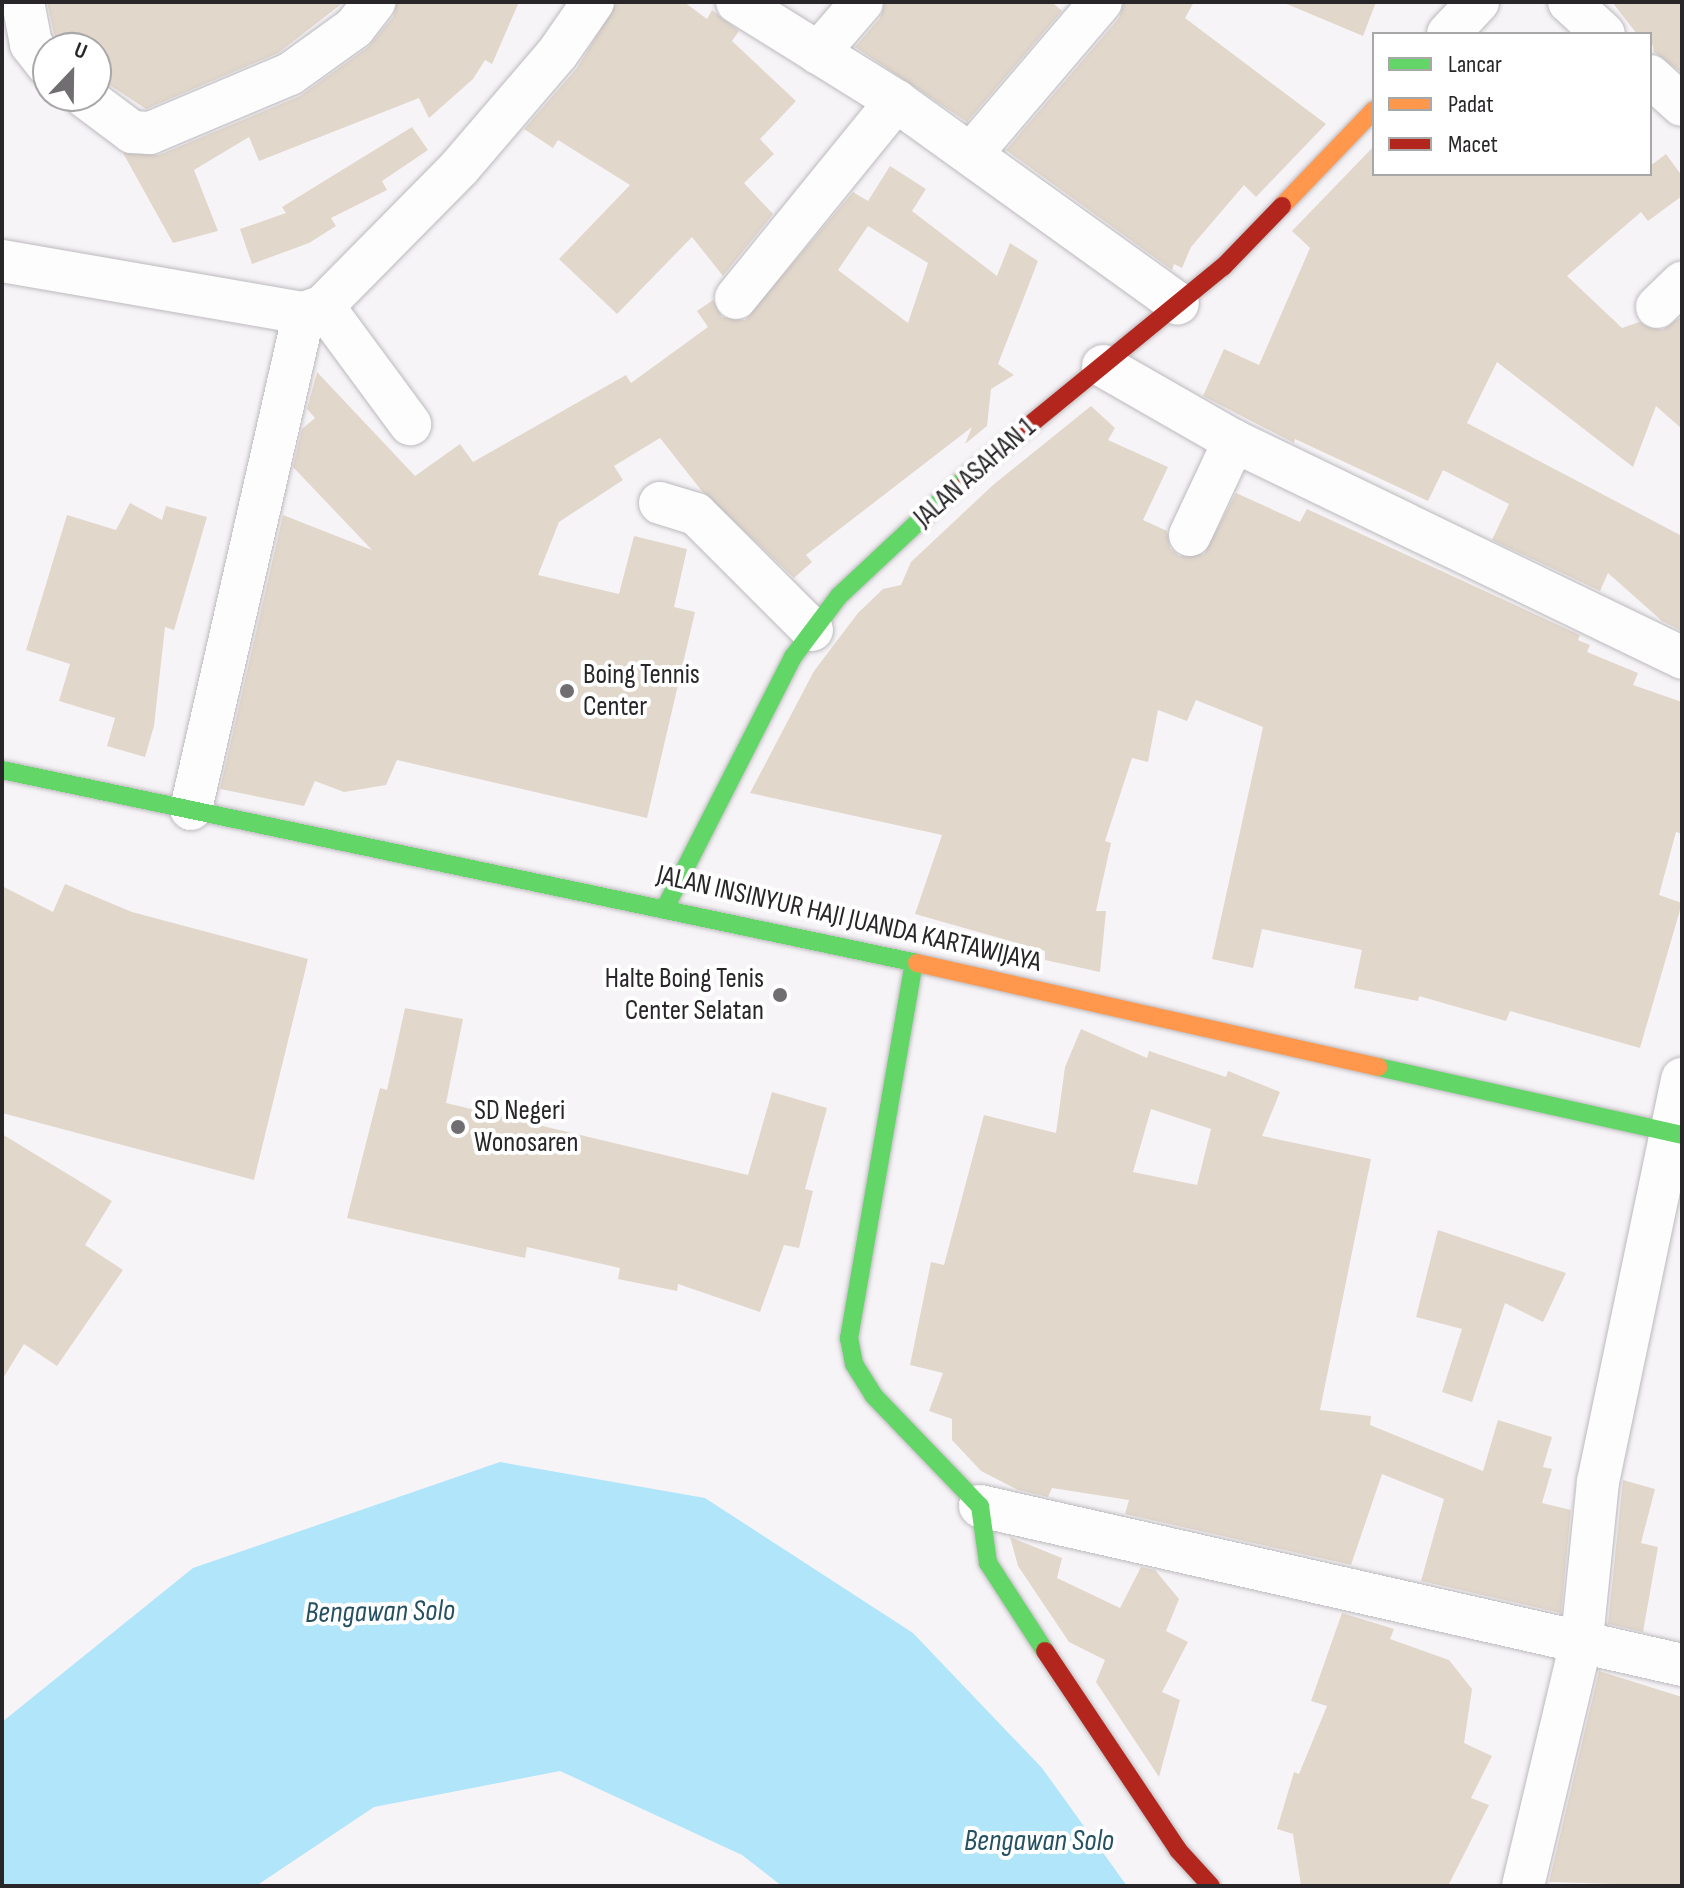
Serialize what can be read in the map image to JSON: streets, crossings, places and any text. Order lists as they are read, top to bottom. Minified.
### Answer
{"streets":{"street":["JALAN ASAHAN 1","JALAN INSINYUR HAJI JUANDA KARTAWIJAYA"]},"crossings":[["JALAN ASAHAN 1","JALAN INSINYUR HAJI JUANDA KARTAWIJAYA"]],"water":["Bengawan Solo"],"places":["Boing Tennis Center","Halte Boing Tenis Center Selatan","SD Negeri Wonosaren"],"legend":["Lancar","Padat","Macet"],"north":"top"}
